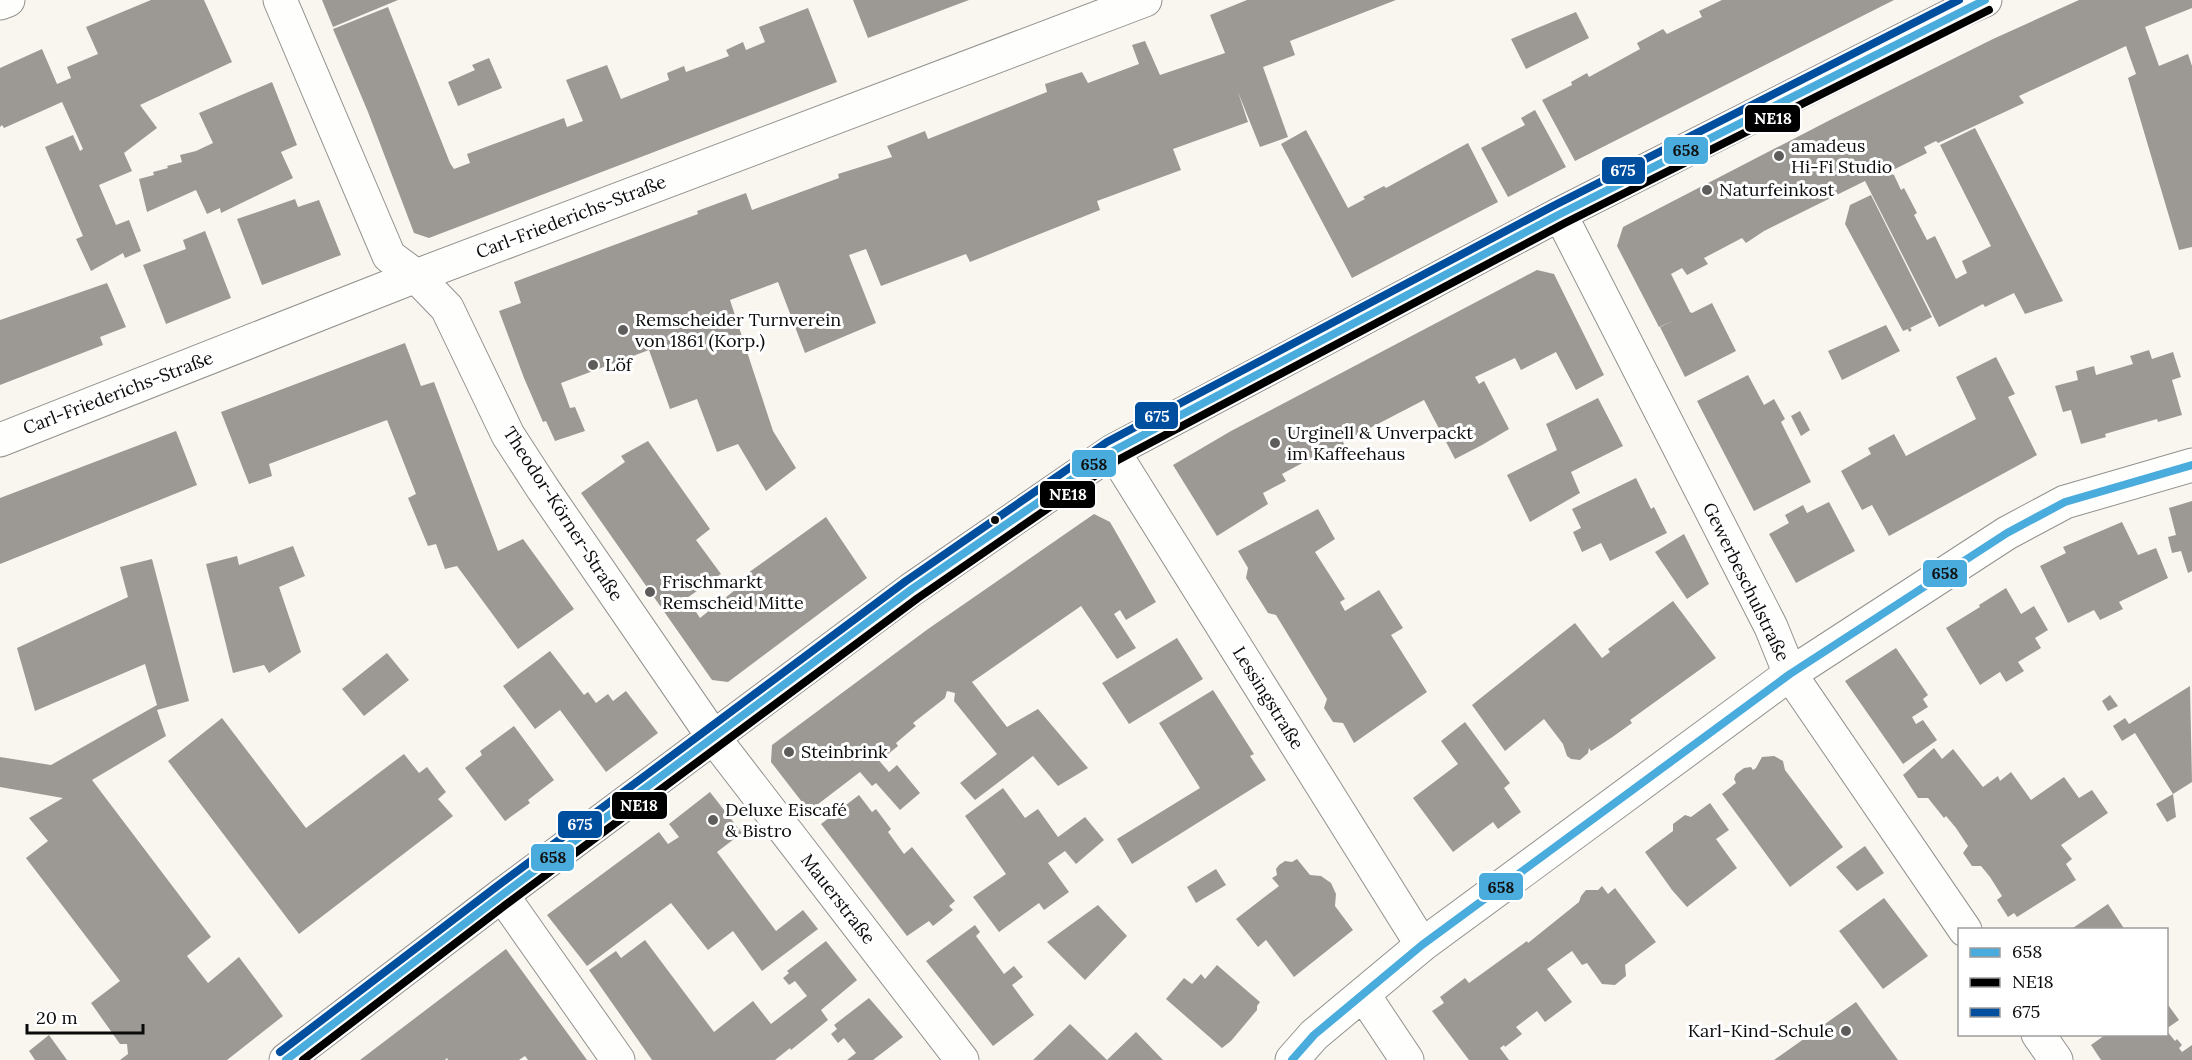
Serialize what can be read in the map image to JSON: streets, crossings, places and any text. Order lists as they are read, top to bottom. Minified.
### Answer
{"streets":{"street":["Carl-Friederichs-Straße","Theodor-Körner-Straße","Gewerbeschulstraße","Lessingstraße","Mauerstraße"]},"crossings":[["Carl-Friederichs-Straße","Theodor-Körner-Straße"],["Theodor-Körner-Straße","Mauerstraße"]],"places":["amadeus Hi-Fi Studio","Naturfeinkost","Remscheider Turnverein von 1861 (Korp.)","Löf","Urginell & Unverpackt im Kaffeehaus","Frischmarkt Remscheid Mitte","Steinbrink","Deluxe Eiscafé & Bistro","Karl-Kind-Schule"],"lines":["transit line 658","transit line 675","transit line NE18"],"legend":["658","NE18","675"],"scale_bar":"20 m"}
